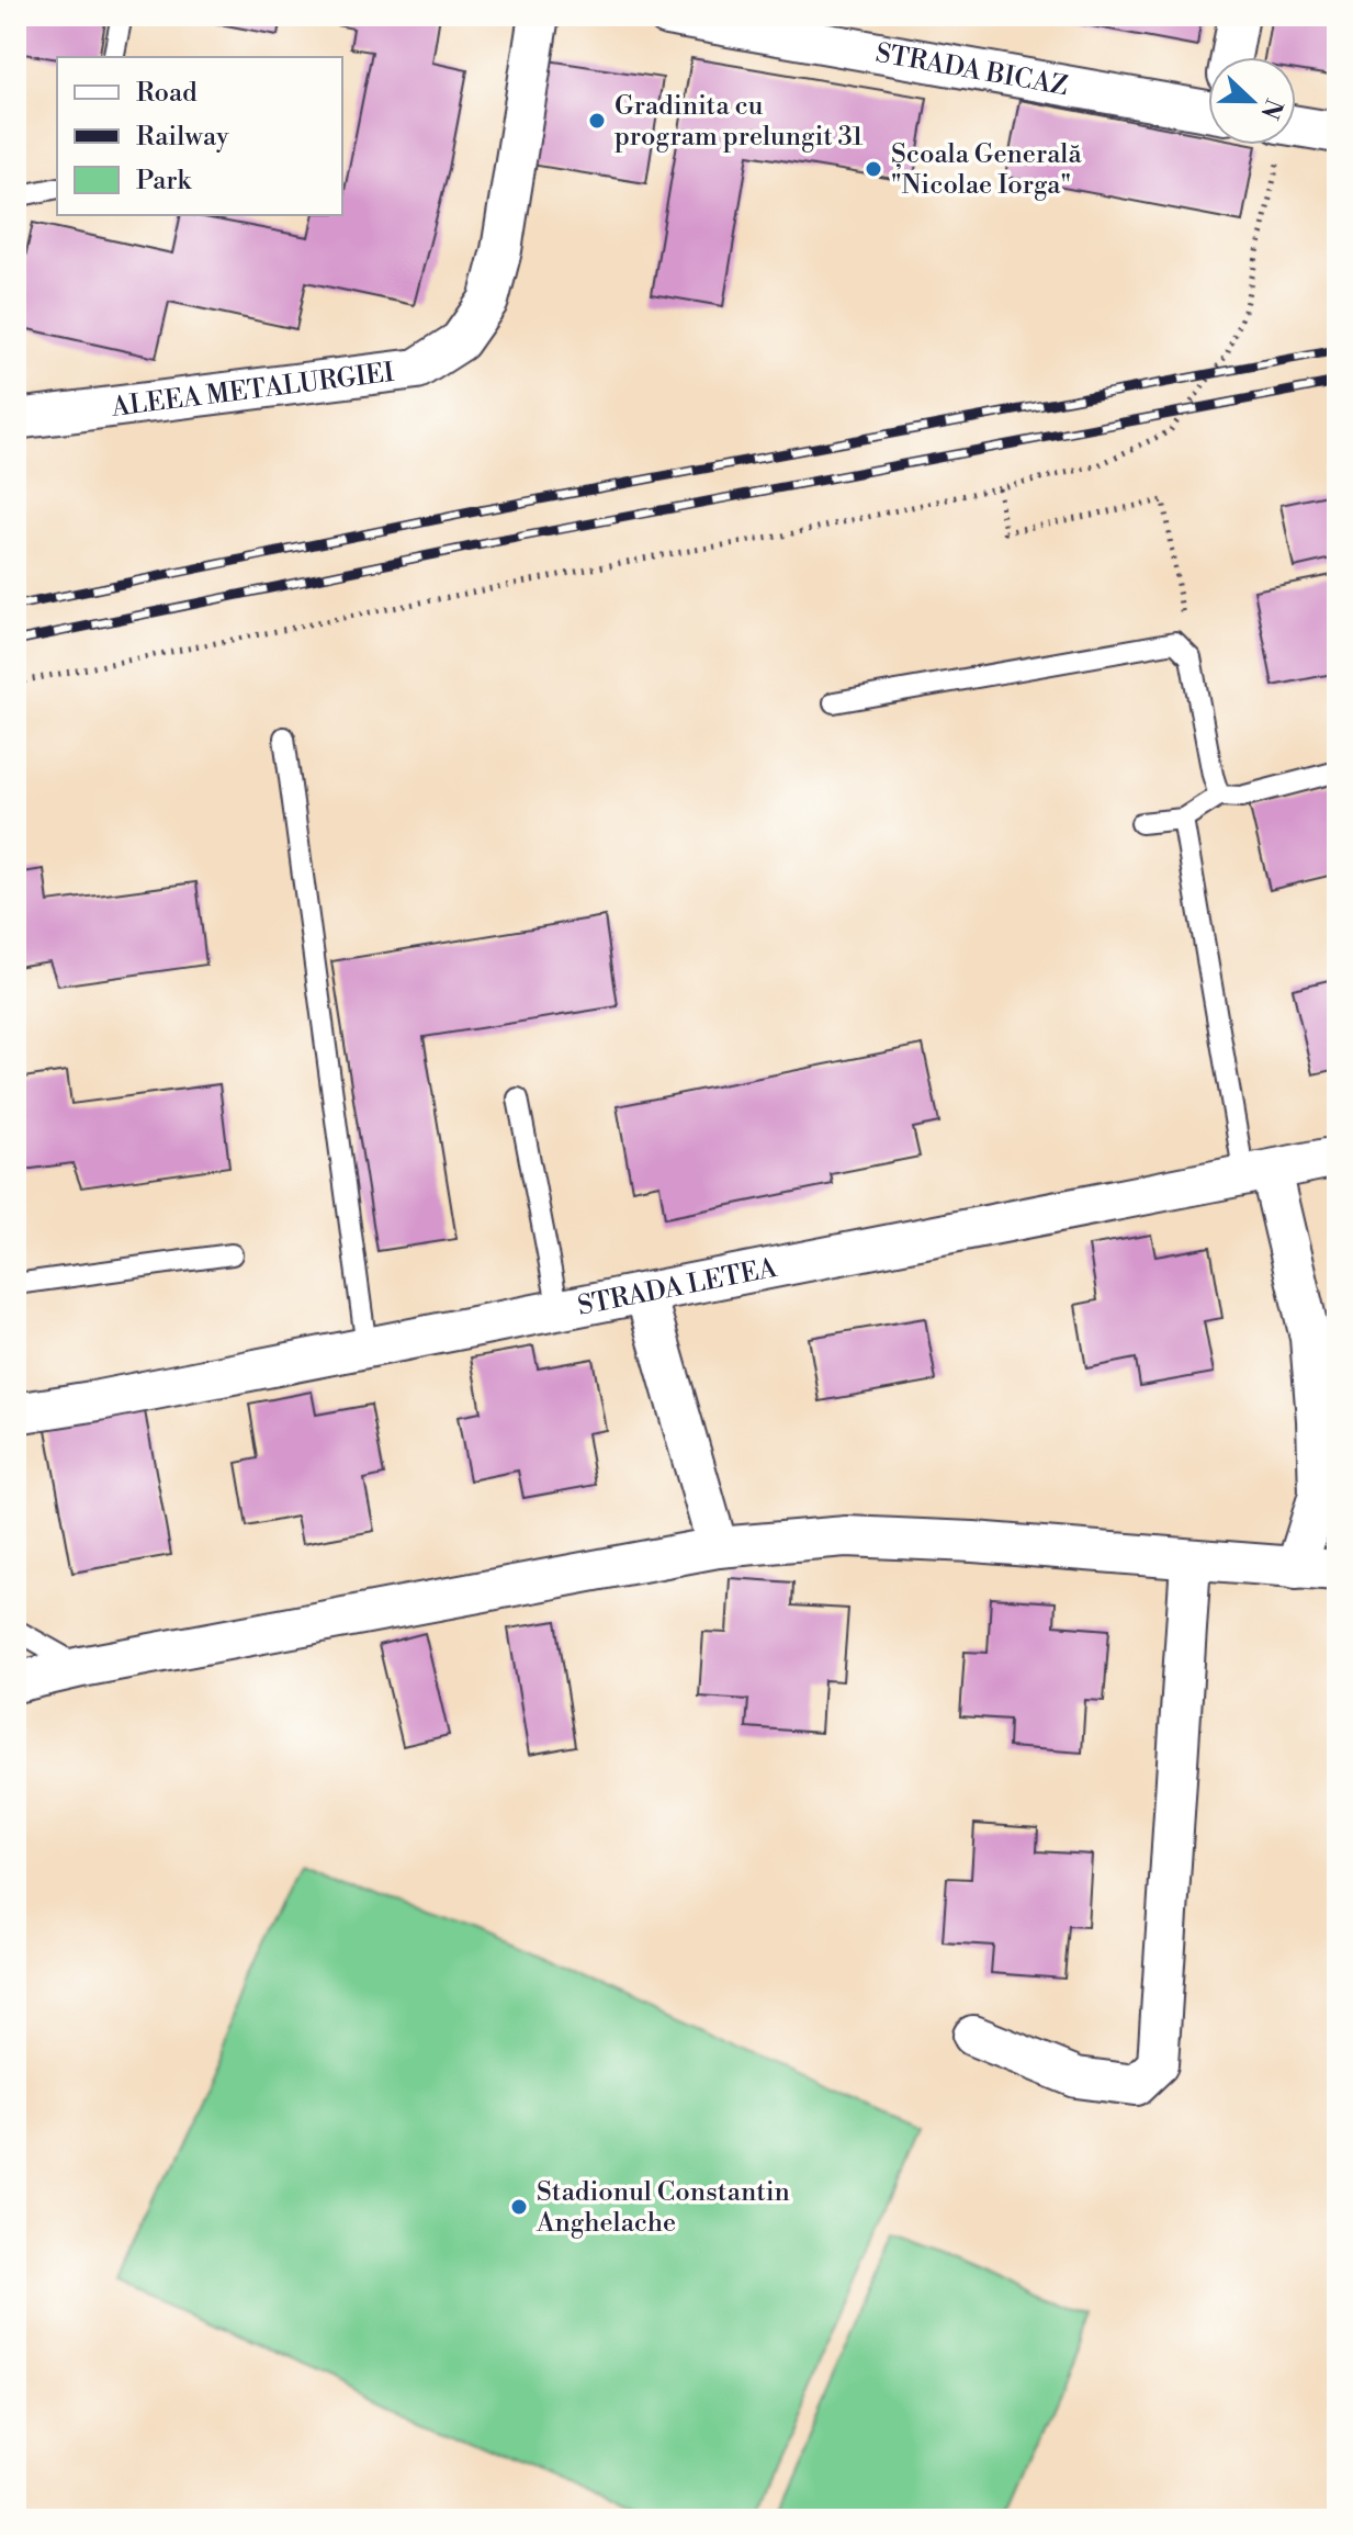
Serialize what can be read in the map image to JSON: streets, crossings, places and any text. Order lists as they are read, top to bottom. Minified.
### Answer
{"streets":{"street":["STRADA BICAZ","ALEEA METALURGIEI","STRADA LETEA"]},"places":["Gradinita cu program prelungit 31","Școala Generală \"Nicolae Iorga\"","Stadionul Constantin Anghelache"],"legend":["Road","Railway","Park"],"north":"right"}
